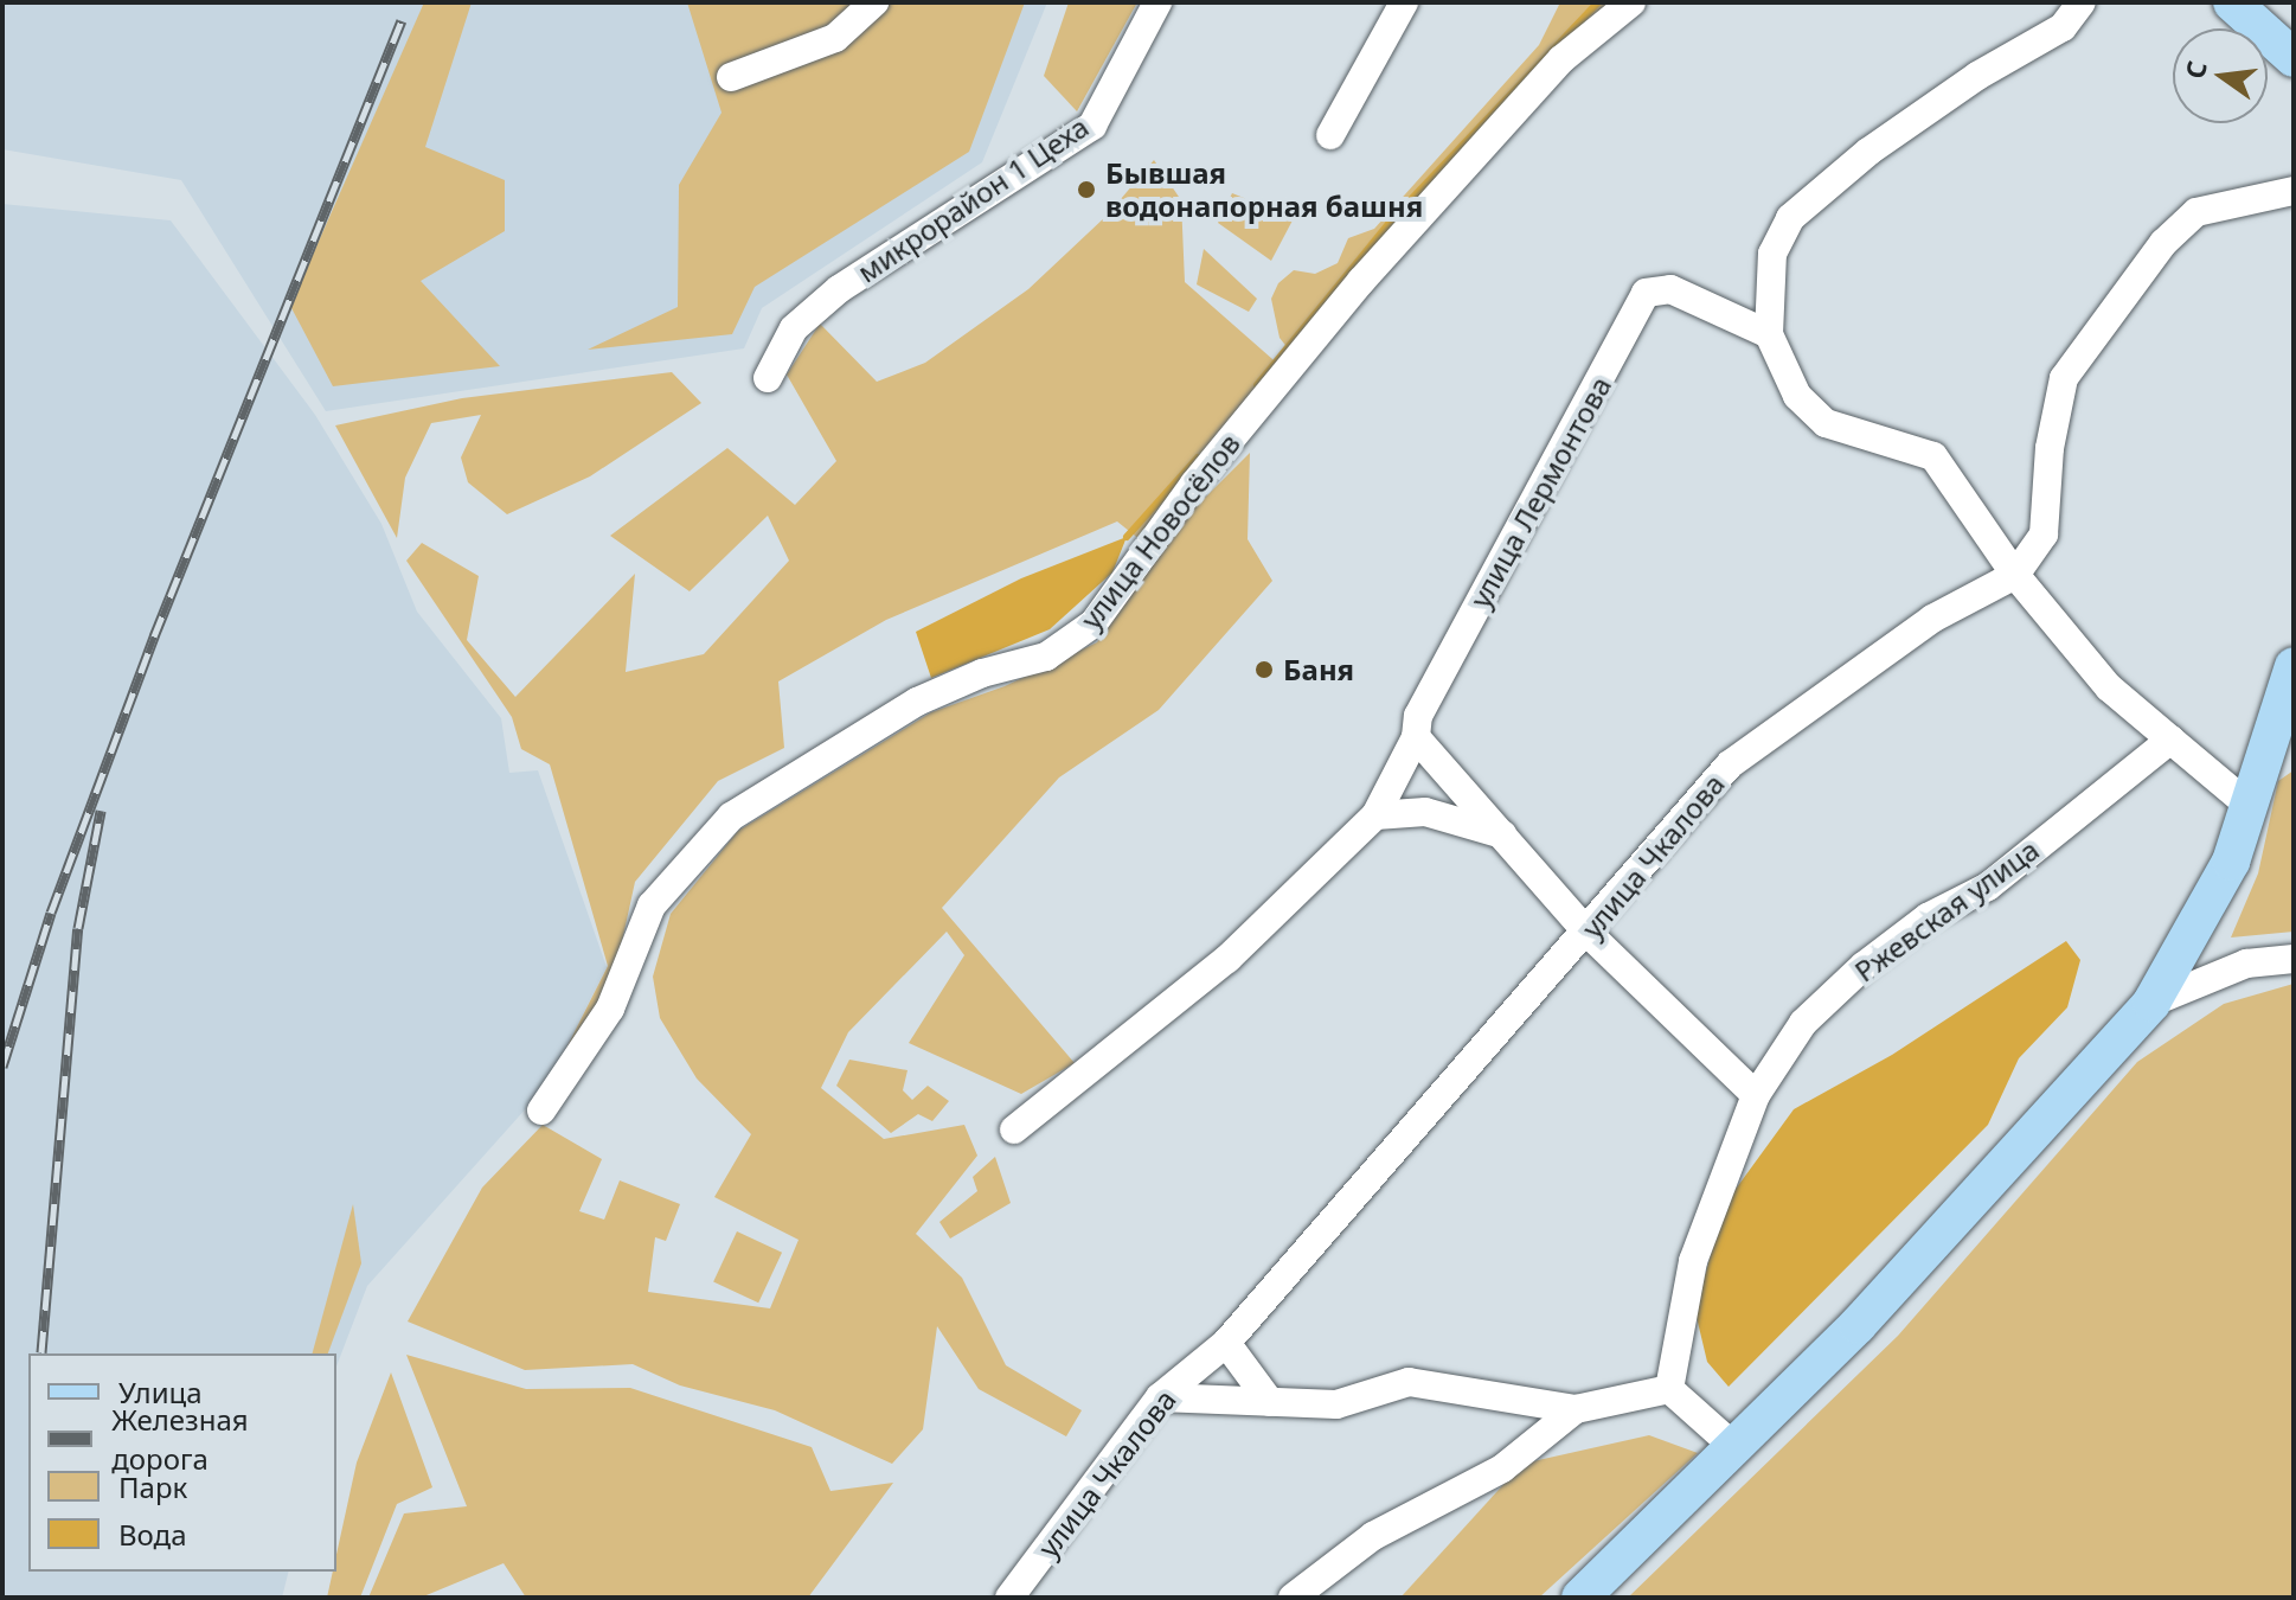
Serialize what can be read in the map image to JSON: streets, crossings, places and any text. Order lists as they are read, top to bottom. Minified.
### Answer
{"streets":{"street":["микрорайон 1 Цеха","улица Лермонтова","улица Новосёлов","улица Чкалова","Ржевская улица"]},"places":["Бывшая водонапорная башня","Баня"],"legend":["Улица","Железная дорога","Парк","Вода"],"north":"left"}
